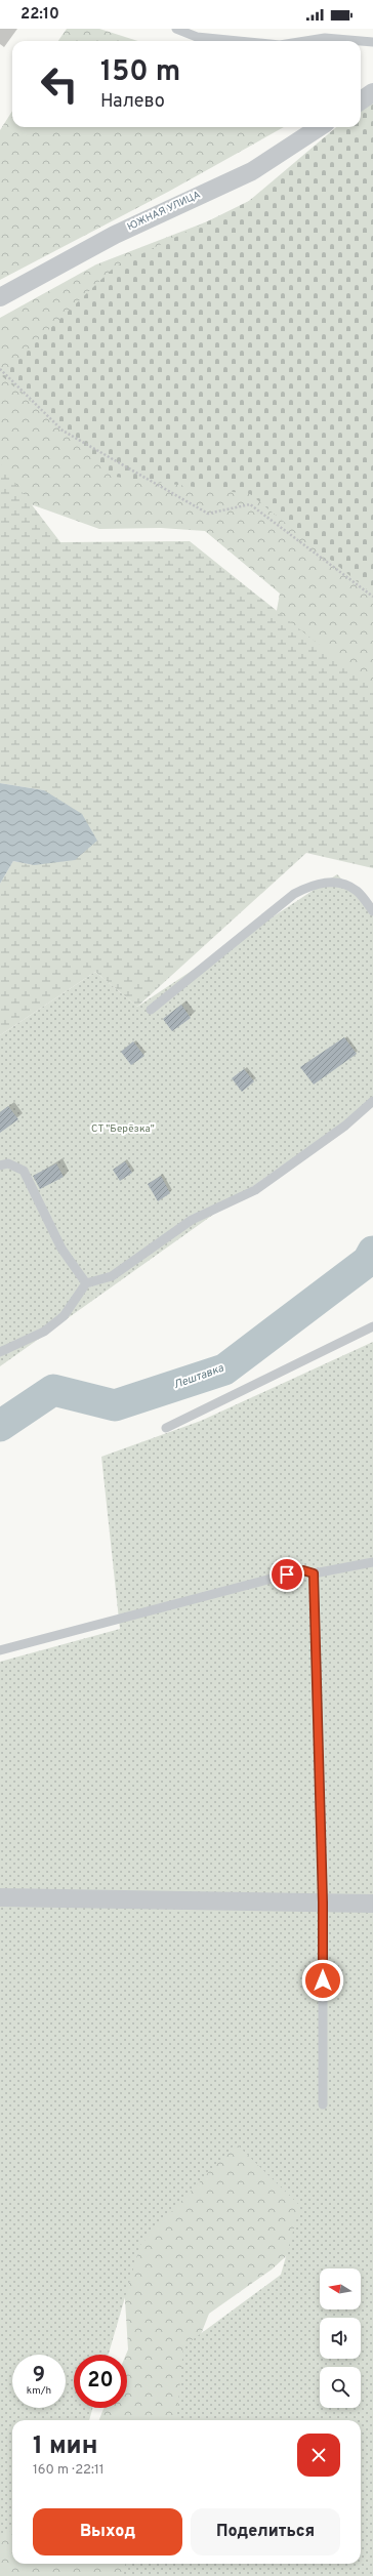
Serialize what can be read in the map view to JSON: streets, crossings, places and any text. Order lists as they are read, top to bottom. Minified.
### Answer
{"streets":{"street":["ЮЖНАЯ УЛИЦА"]},"water":["Лештавка"],"parks":["СТ \"Берёзка\""],"north":"left","page":{"status":"22:10","turn":["150 m","Налево"],"speed":"9 km/h","limit":"20","heading":["1 мин","160 m · 22:11"],"buttons":["Выход","Поделиться"]}}
